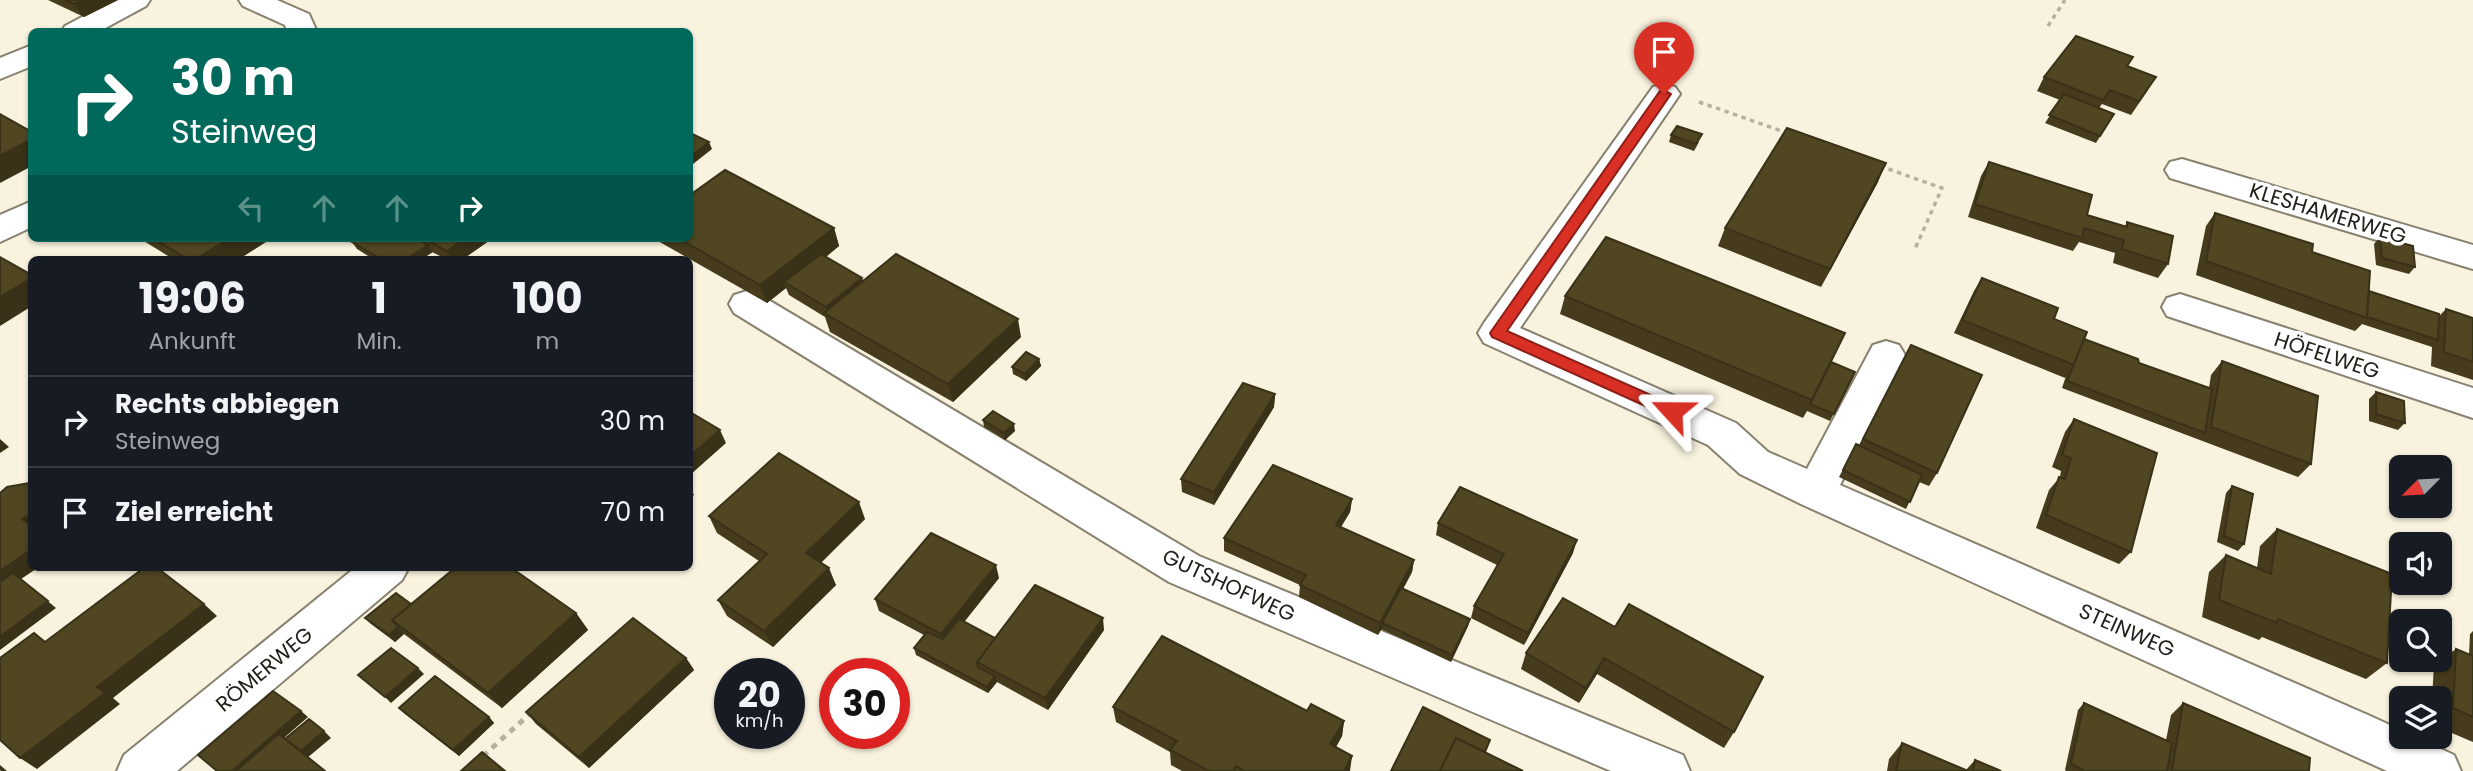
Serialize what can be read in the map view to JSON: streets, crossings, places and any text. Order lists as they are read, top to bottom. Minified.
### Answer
{"streets":{"street":["KLESHAMERWEG","HÖFELWEG","GUTSHOFWEG","STEINWEG","RÖMERWEG"]},"north":"bottom left","page":{"turn":["30 m","Steinweg"],"eta":["19:06","Ankunft","1","Min.","100","m"],"list":[{"name":"Rechts abbiegen","note":"Steinweg","value":"30 m"},{"name":"Ziel erreicht","value":"70 m"}],"speed":"20 km/h","limit":"30"}}
